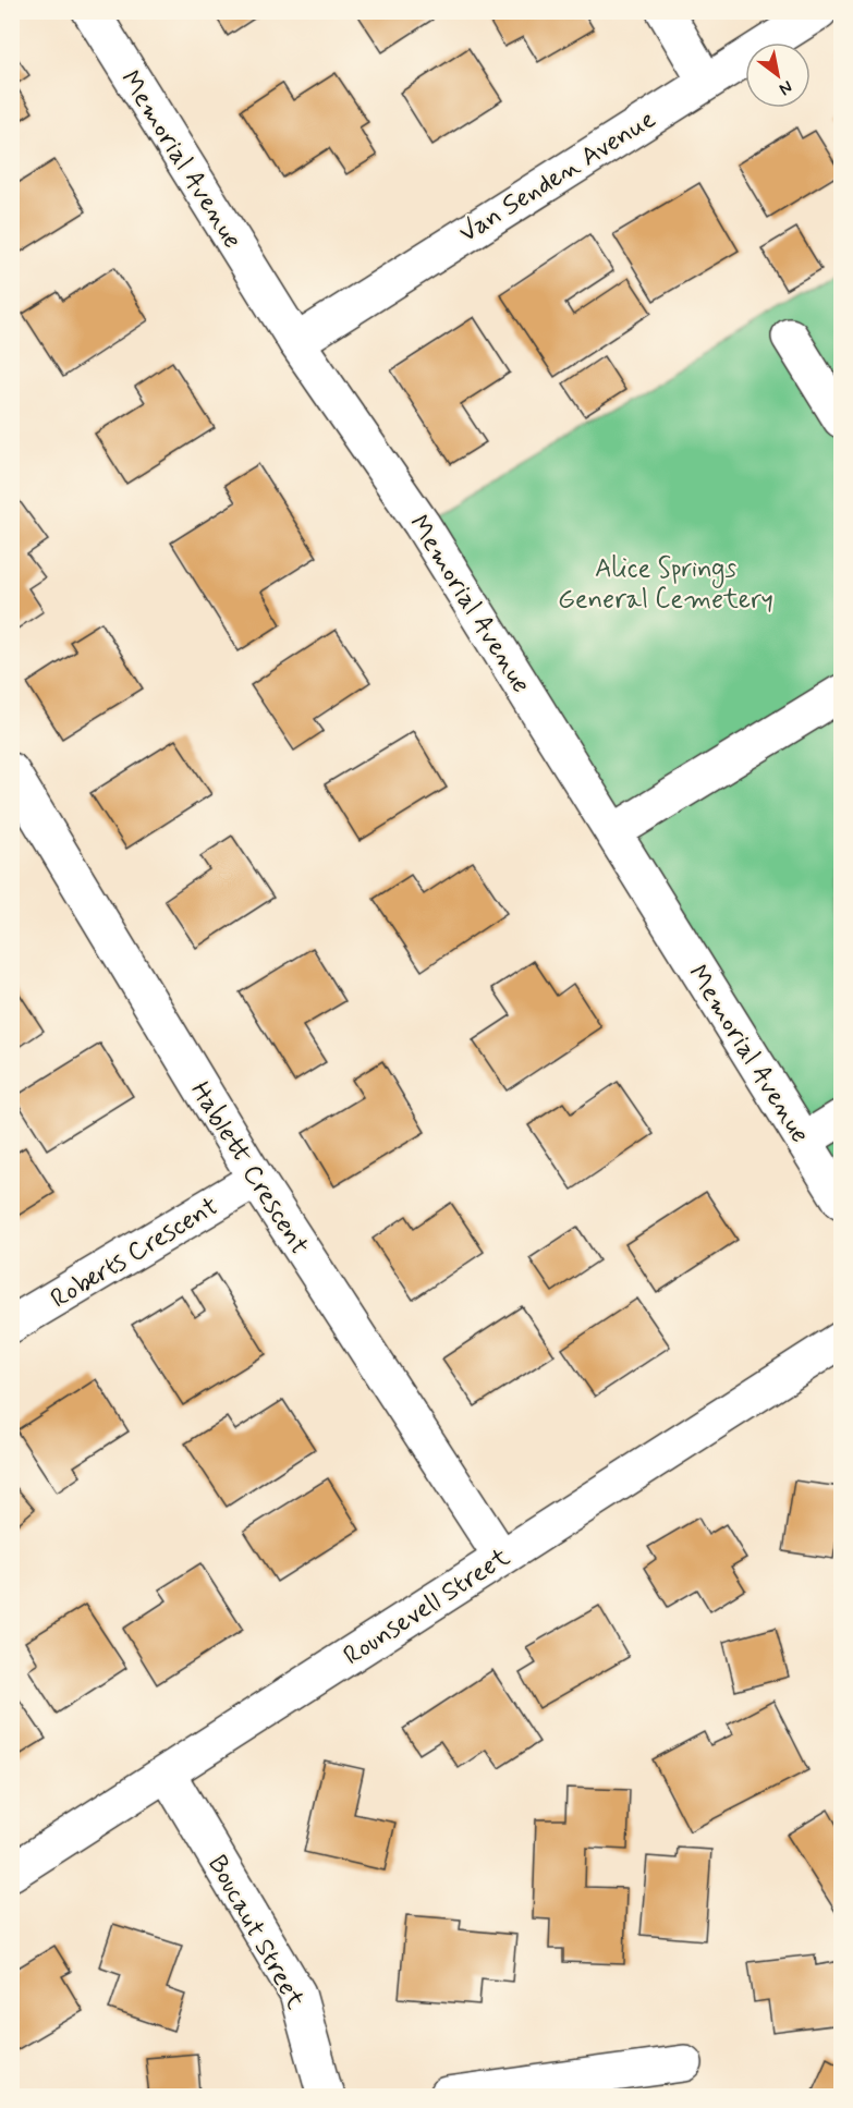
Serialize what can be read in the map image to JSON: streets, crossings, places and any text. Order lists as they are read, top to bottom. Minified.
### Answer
{"streets":{"street":["Memorial Avenue","Van Senden Avenue","Hablett Crescent","Roberts Crescent","Rounsevell Street","Boucaut Street"]},"crossings":[["Memorial Avenue","Van Senden Avenue"],["Hablett Crescent","Roberts Crescent"],["Hablett Crescent","Rounsevell Street"],["Rounsevell Street","Boucaut Street"]],"parks":["Alice Springs General Cemetery"],"north":"bottom right"}
